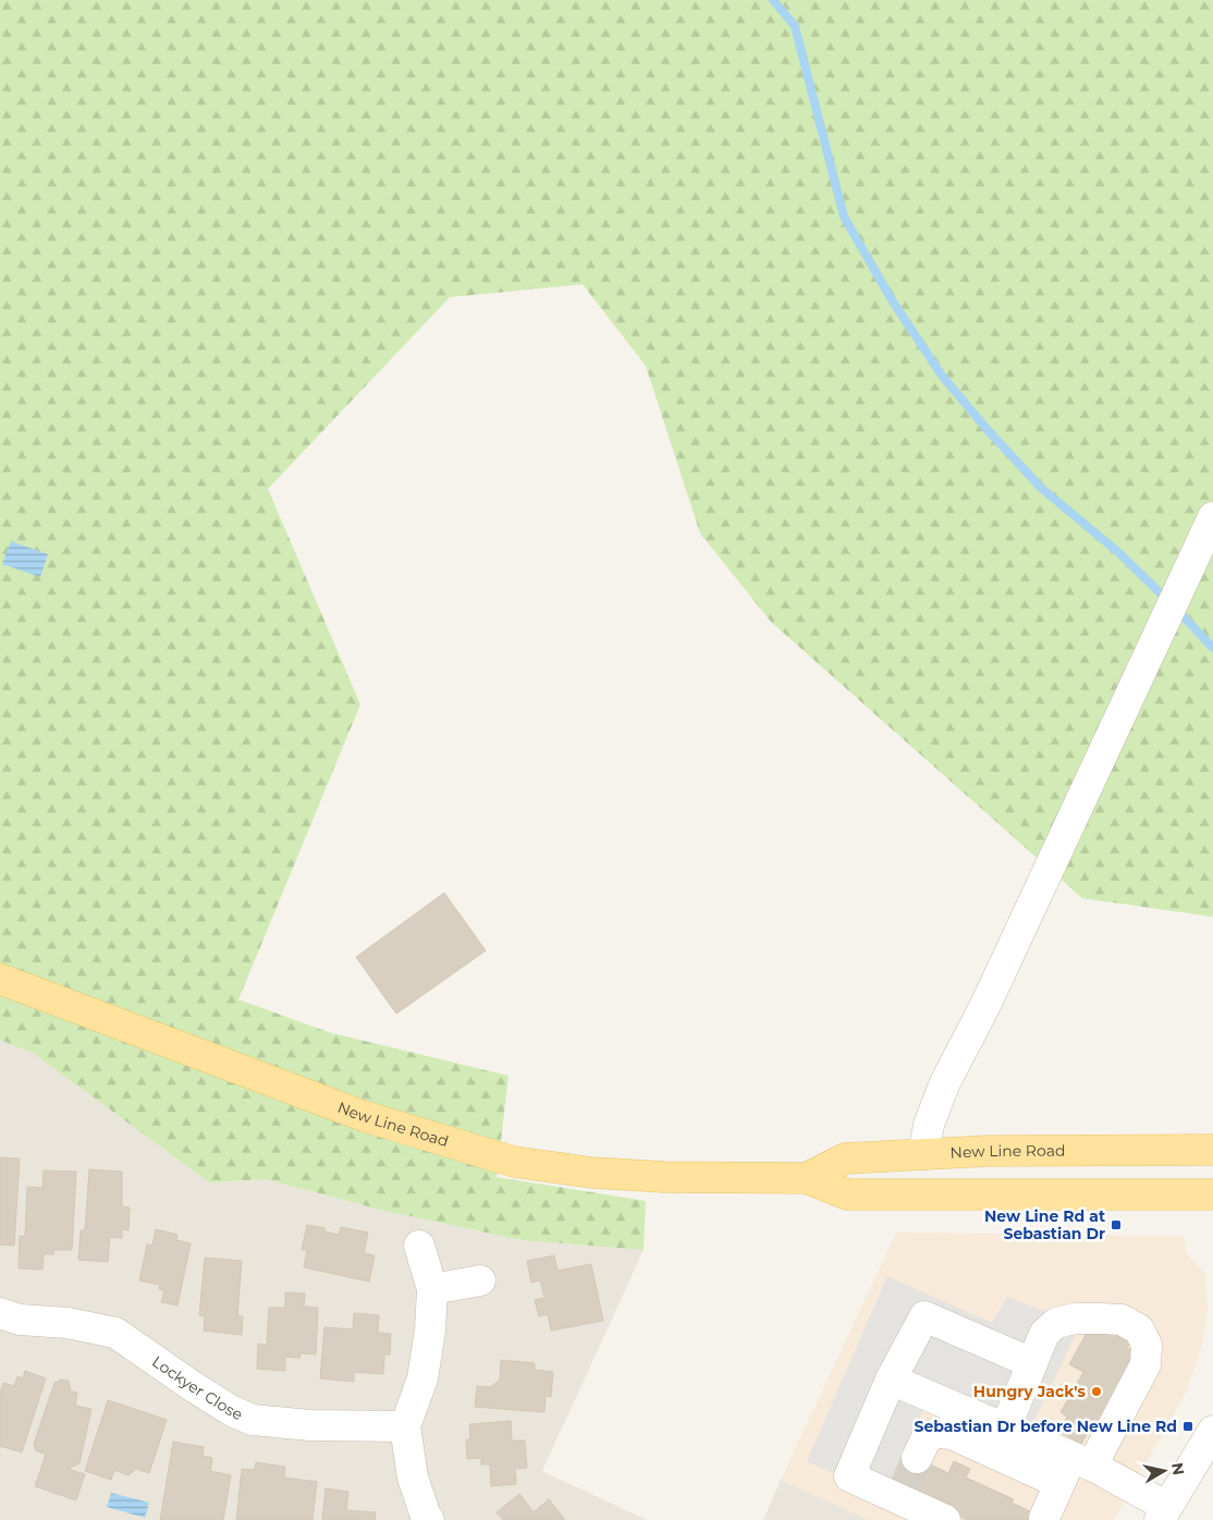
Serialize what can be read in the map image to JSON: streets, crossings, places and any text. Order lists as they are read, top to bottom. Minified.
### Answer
{"streets":{"main road":["New Line Road"],"street":["Lockyer Close"]},"places":{"transit":["New Line Rd at Sebastian Dr","Sebastian Dr before New Line Rd"],"other":["Hungry Jack's"]},"north":"right"}
